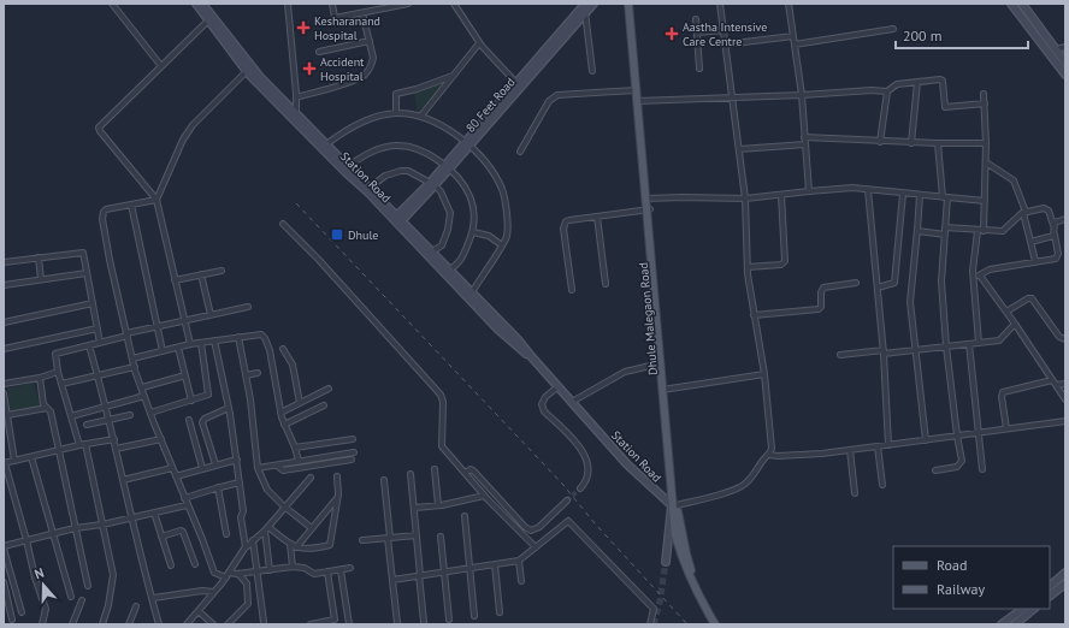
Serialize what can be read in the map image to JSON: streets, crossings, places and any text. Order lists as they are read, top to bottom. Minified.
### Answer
{"streets":{"main road":["80 Feet Road","Station Road","Dhule Malegaon Road"]},"crossings":[["80 Feet Road","Station Road"],["Station Road","Dhule Malegaon Road"]],"places":{"health":["Kesharanand Hospital","Aastha Intensive Care Centre","Accident Hospital"],"transit":["Dhule"]},"legend":["Road","Railway"],"scale_bar":"200 m","north":"top"}
